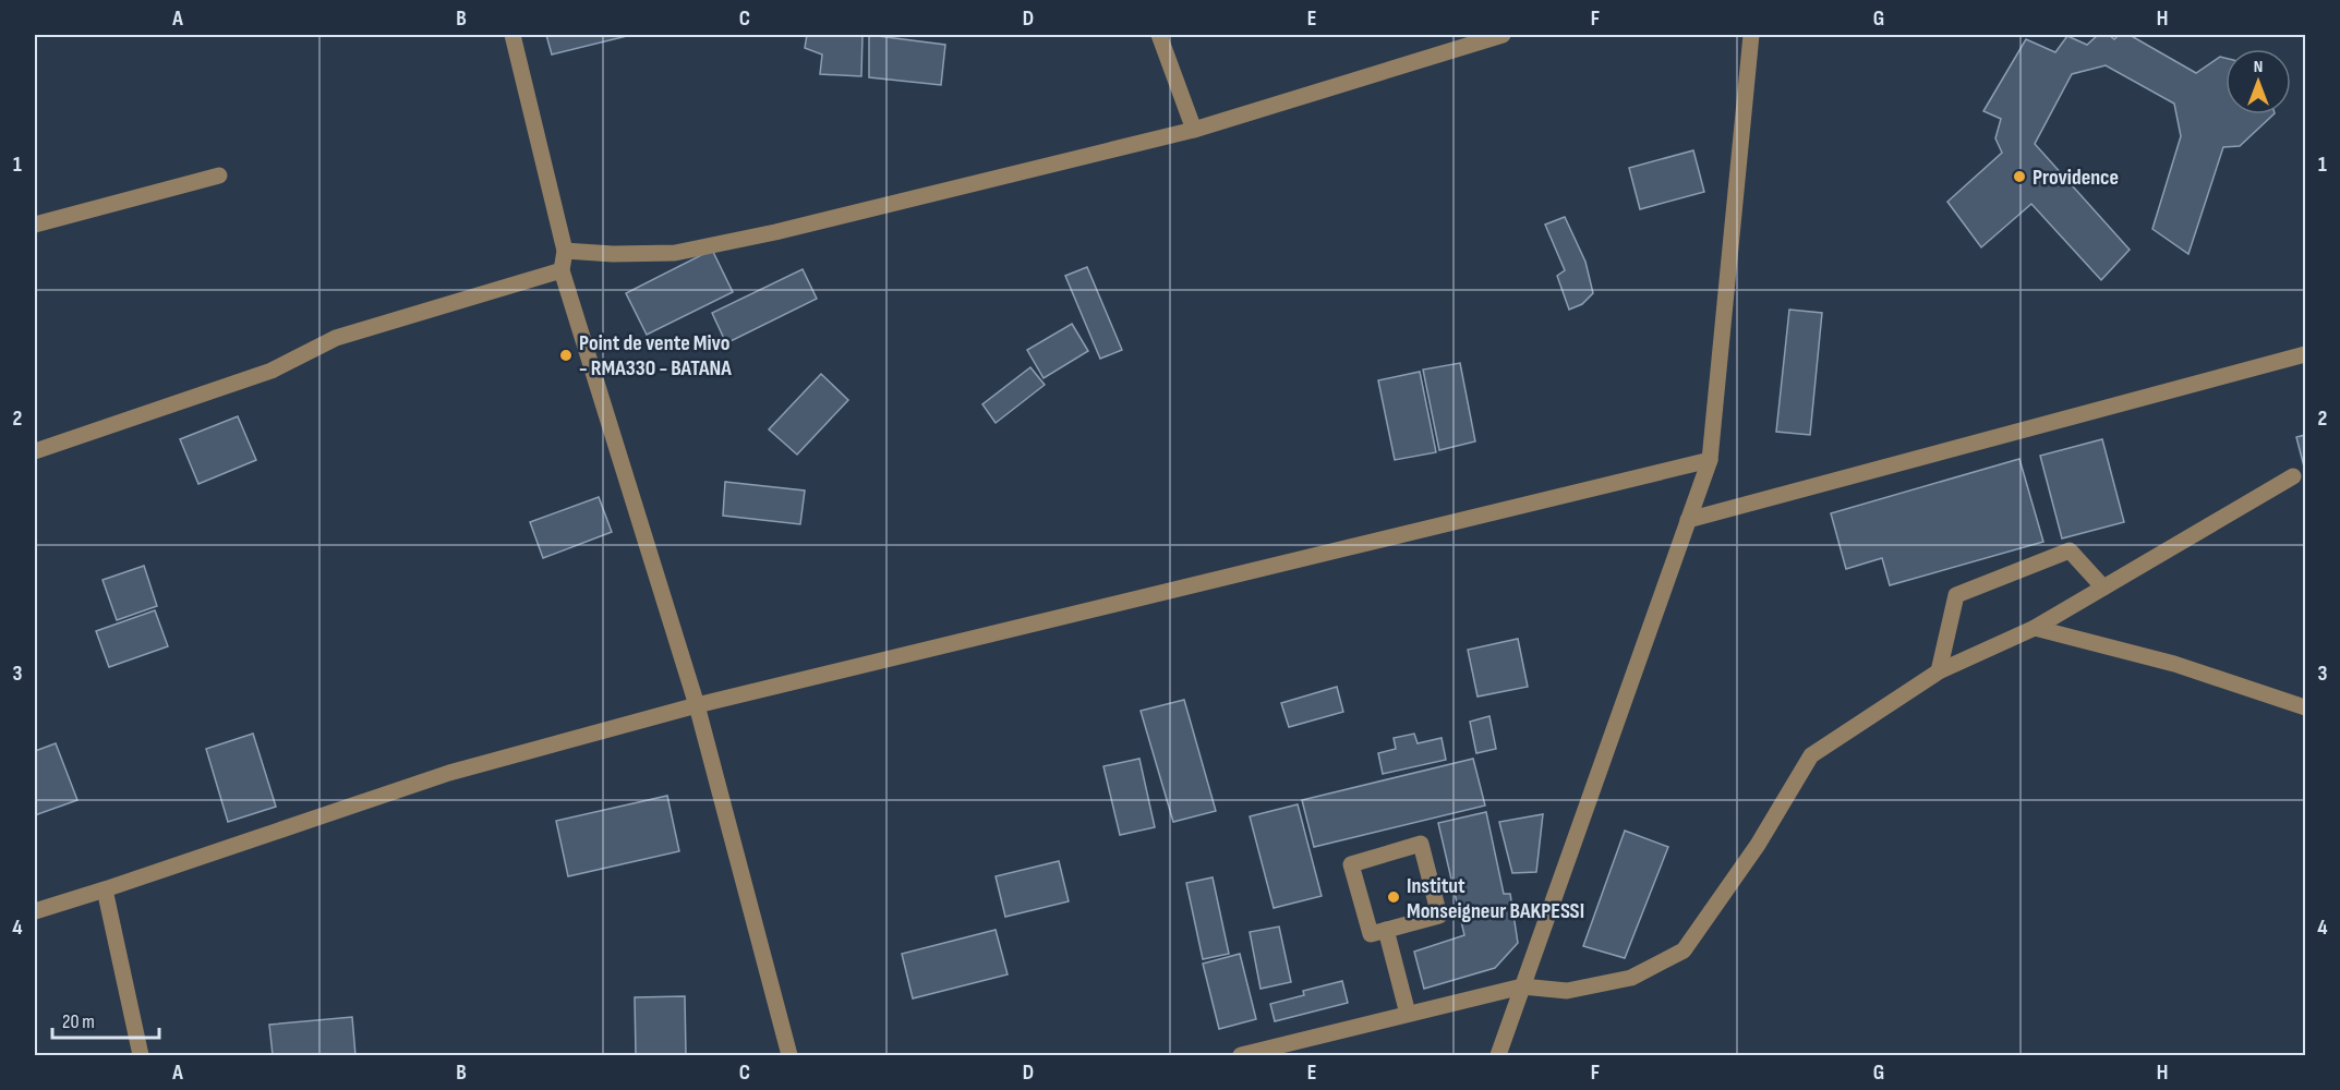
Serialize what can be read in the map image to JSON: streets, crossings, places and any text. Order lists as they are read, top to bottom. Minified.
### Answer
{"places":["Providence","Point de vente Mivo - RMA330 - BATANA","Institut Monseigneur BAKPESSI"],"scale_bar":"20 m","north":"top","grid":{"columns":["A","B","C","D","E","F","G","H"],"rows":["1","2","3","4"]}}
